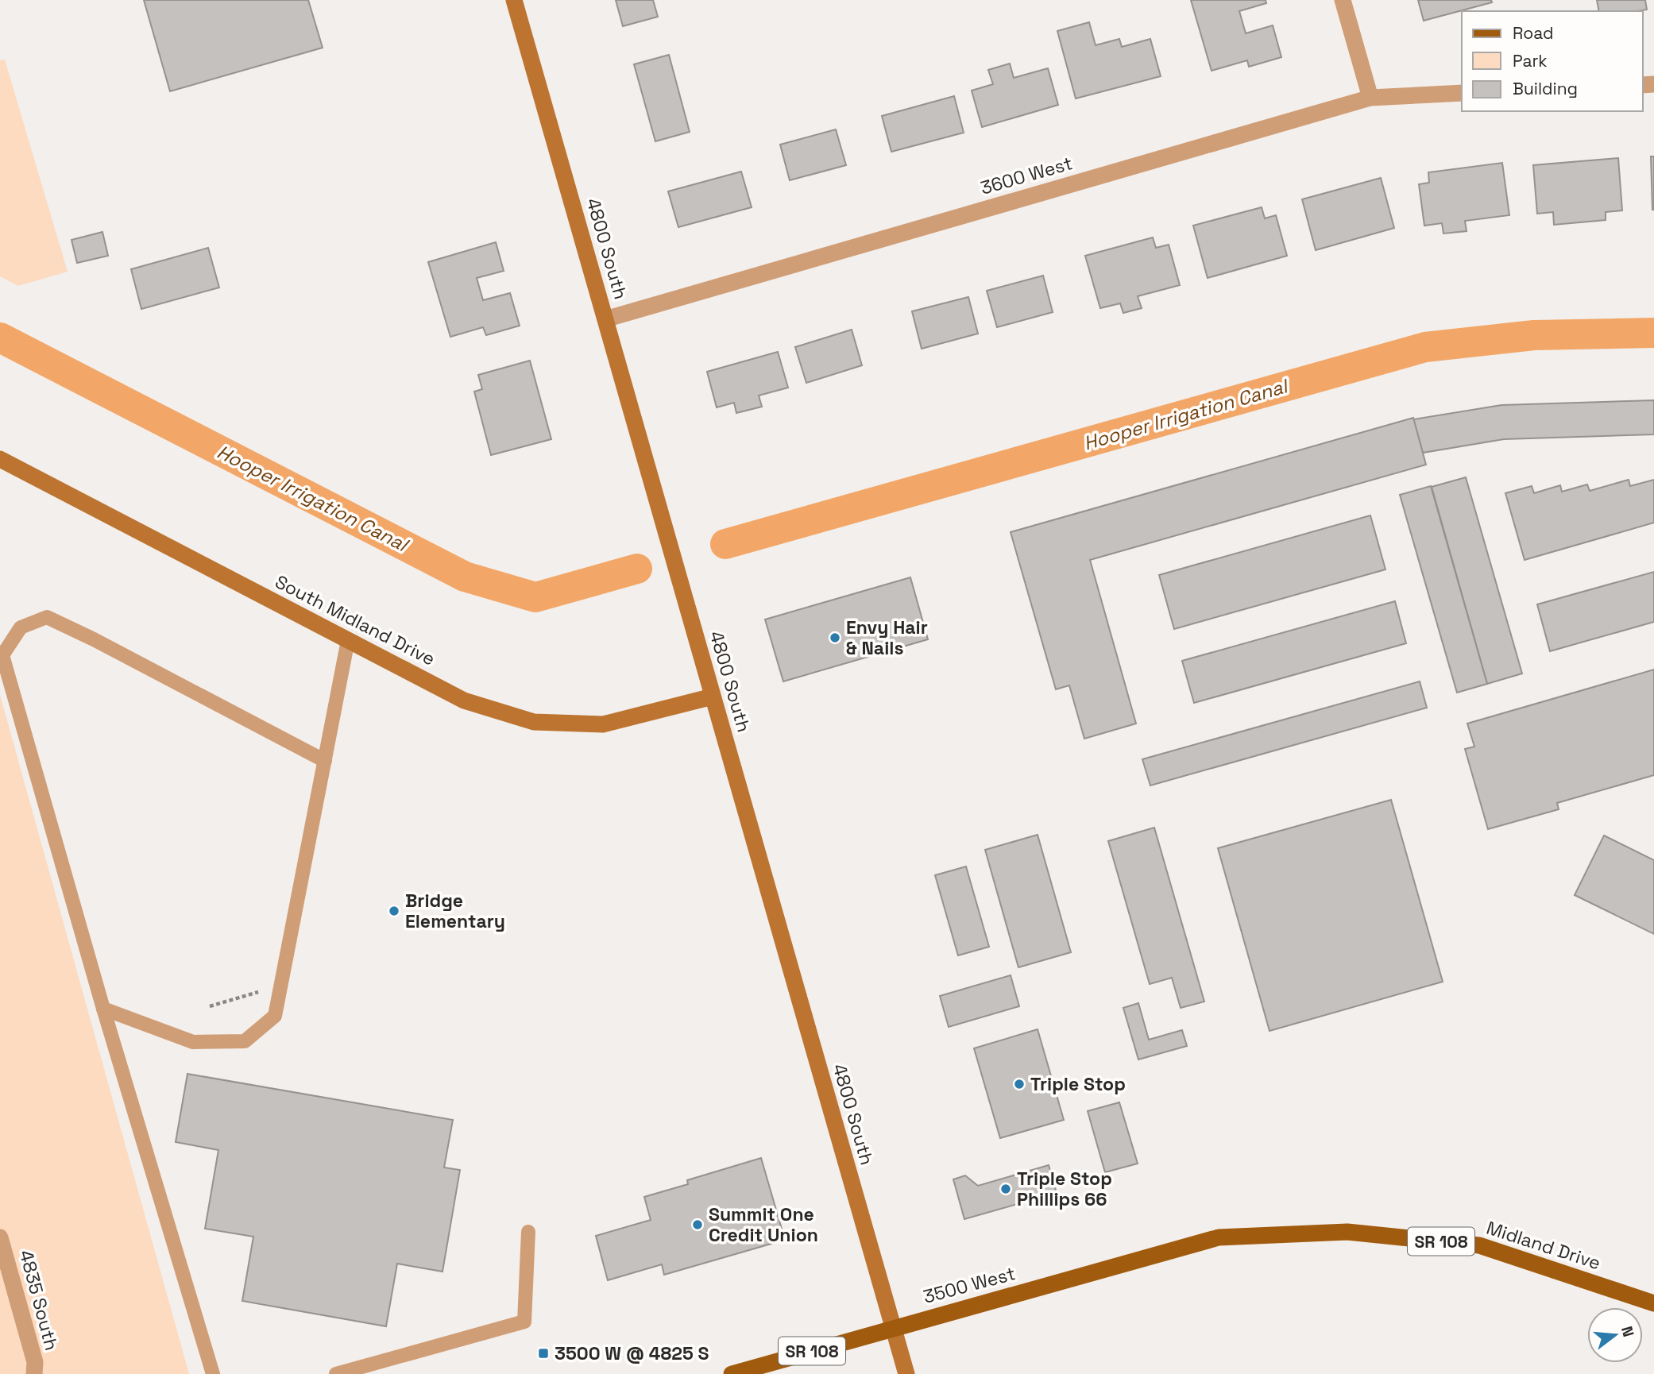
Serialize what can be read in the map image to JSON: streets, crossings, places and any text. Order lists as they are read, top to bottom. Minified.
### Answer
{"streets":{"main road":["SR 108","Midland Drive","3500 West"],"street":["3600 West","4800 South","South Midland Drive","4835 South"]},"crossings":[["3600 West","4800 South"],["4800 South","South Midland Drive"],["4800 South","3500 West"],["Midland Drive","3500 West"]],"water":["Hooper Irrigation Canal"],"places":{"other":["Envy Hair & Nails","Bridge Elementary","Triple Stop","Triple Stop Phillips 66","Summit One Credit Union"],"transit":["3500 W @ 4825 S"]},"legend":["Road","Park","Building"],"north":"right"}
